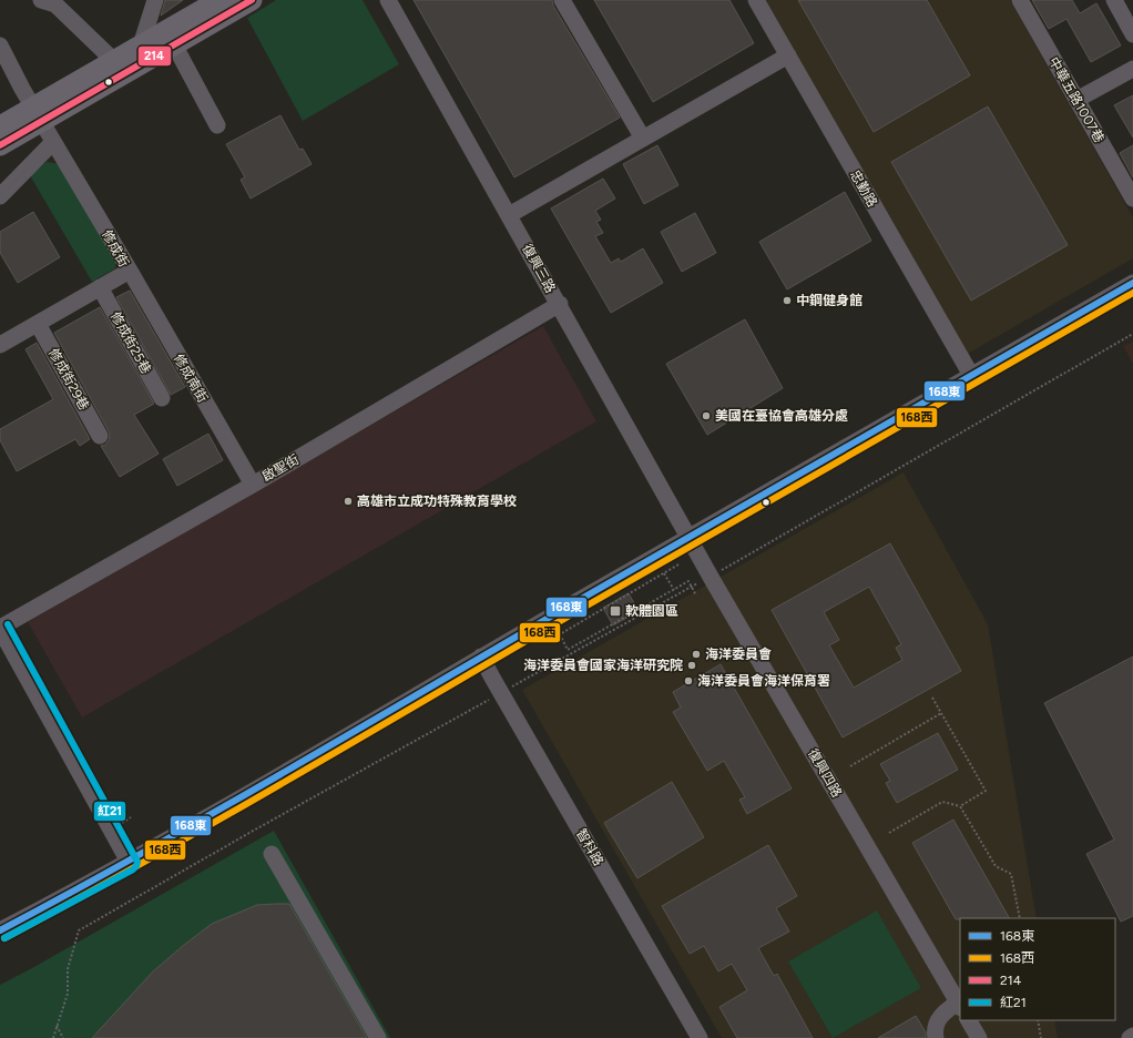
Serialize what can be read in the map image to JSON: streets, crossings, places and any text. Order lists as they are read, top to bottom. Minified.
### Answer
{"streets":{"street":["中華五路1007巷","忠勤路","修成街","復興三路","修成街25巷","修成南街","修成街29巷","啟聖街","復興四路","智科路"]},"crossings":[["修成街","修成街25巷"],["修成街","修成南街"],["修成街","修成街29巷"],["復興三路","啟聖街"],["復興三路","復興四路"],["修成南街","啟聖街"]],"places":{"other":["中鋼健身館","美國在臺協會高雄分處","高雄市立成功特殊教育學校","海洋委員會","海洋委員會國家海洋研究院","海洋委員會海洋保育署"],"transit":["軟體園區"]},"lines":["transit line 214","transit line 168東","transit line 168西","transit line 紅21"],"legend":["168東","168西","214","紅21"]}
